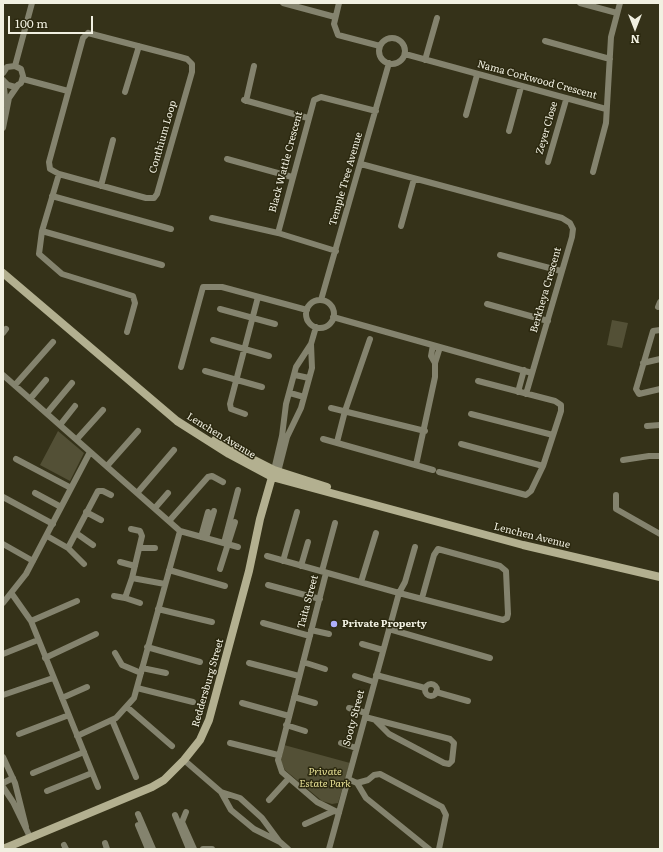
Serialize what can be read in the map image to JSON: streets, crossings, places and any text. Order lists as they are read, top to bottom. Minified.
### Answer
{"streets":{"main road":["Lenchen Avenue","Reddersburg Street"],"street":["Nama Corkwood Crescent","Zeyer Close","Conthium Loop","Black Wattle Crescent","Temple Tree Avenue","Berkheya Crescent","Taita Street","Sooty Street"]},"crossings":[["Nama Corkwood Crescent","Zeyer Close"],["Nama Corkwood Crescent","Temple Tree Avenue"],["Black Wattle Crescent","Temple Tree Avenue"],["Temple Tree Avenue","Berkheya Crescent"],["Lenchen Avenue","Reddersburg Street"]],"parks":["Private Estate Park"],"places":["Private Property"],"scale_bar":"100 m","north":"bottom"}
